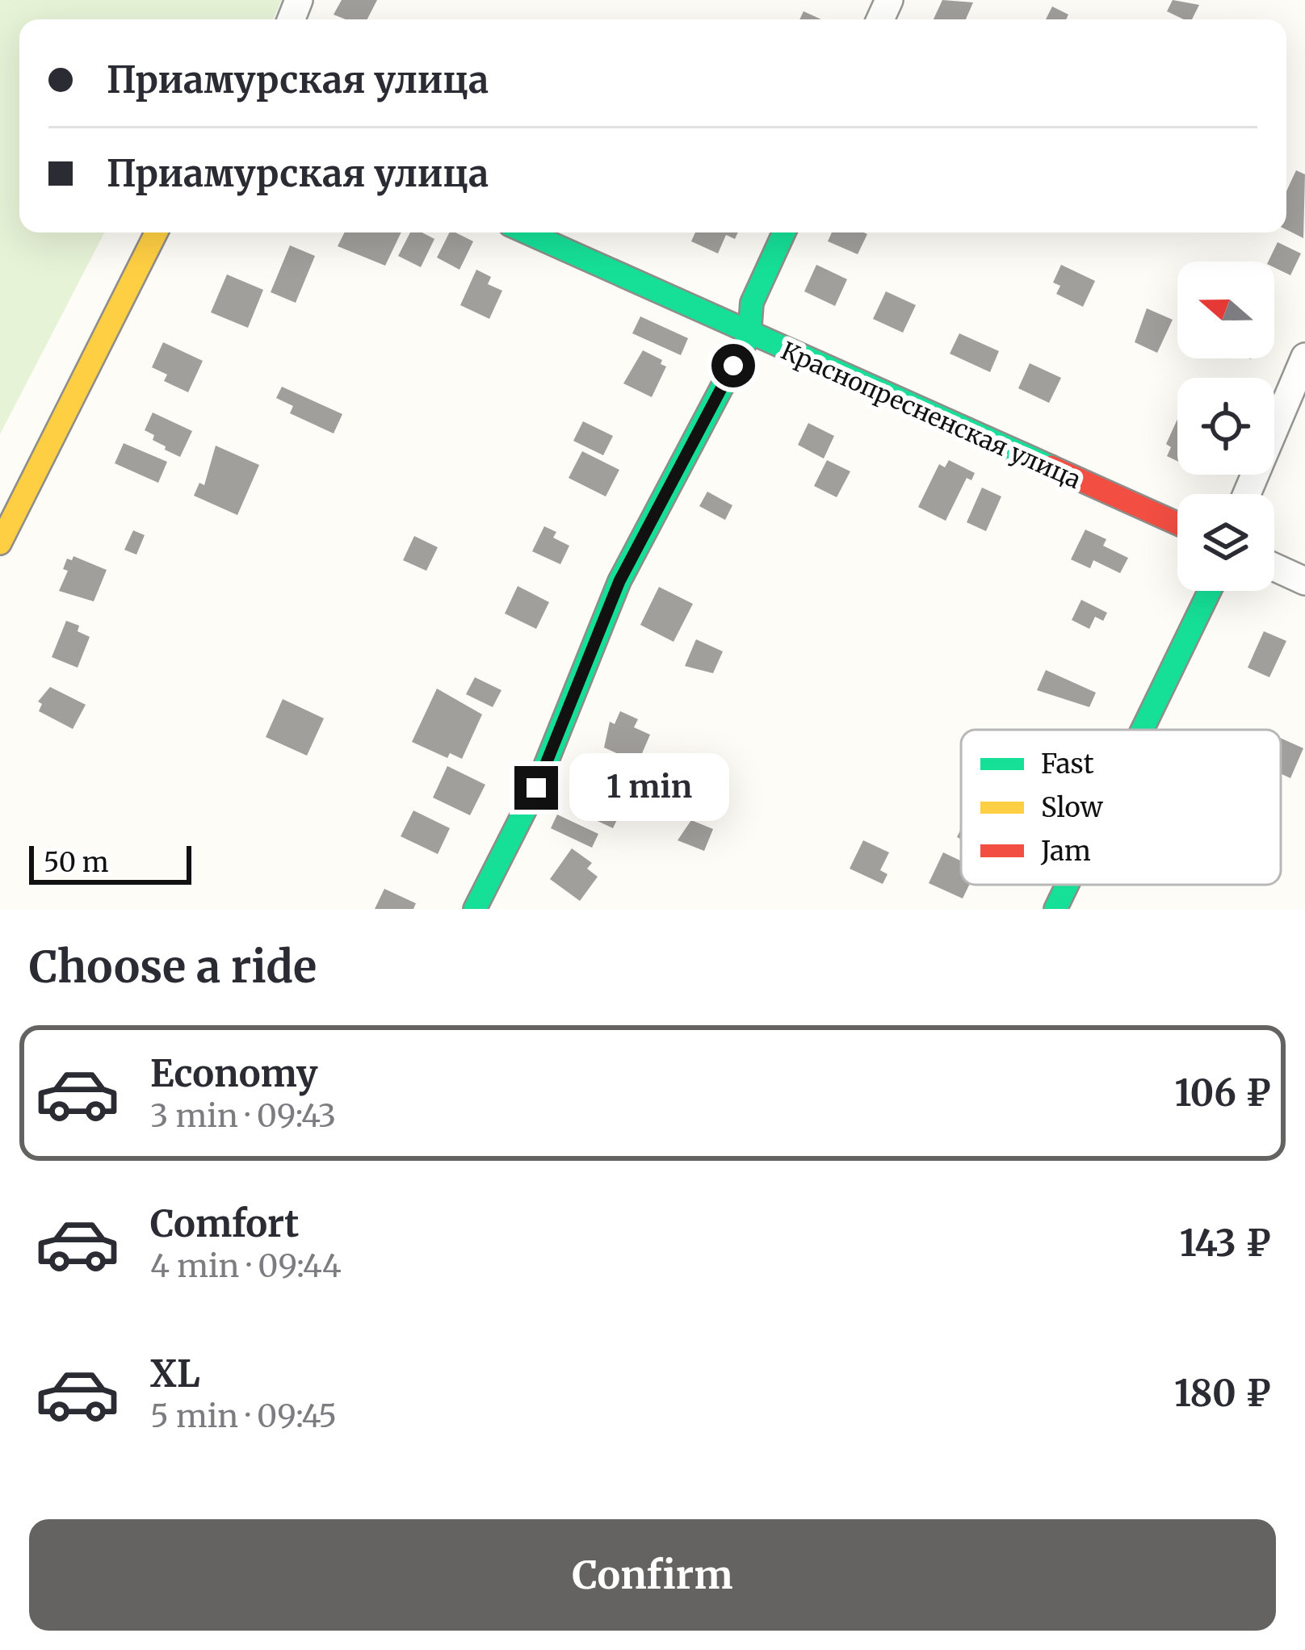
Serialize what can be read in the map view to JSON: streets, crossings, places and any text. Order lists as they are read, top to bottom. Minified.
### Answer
{"streets":{"street":["Краснопресненская улица"]},"legend":["Fast","Slow","Jam"],"scale_bar":"50 m","north":"left","page":{"banner":["Приамурская улица","Приамурская улица"],"bubble":"1 min","scale":"50 m","heading":"Choose a ride","list":[{"name":"Economy","note":"3 min · 09:43","value":"106 ₽"},{"name":"Comfort","note":"4 min · 09:44","value":"143 ₽"},{"name":"XL","note":"5 min · 09:45","value":"180 ₽"}],"buttons":"Confirm"}}
